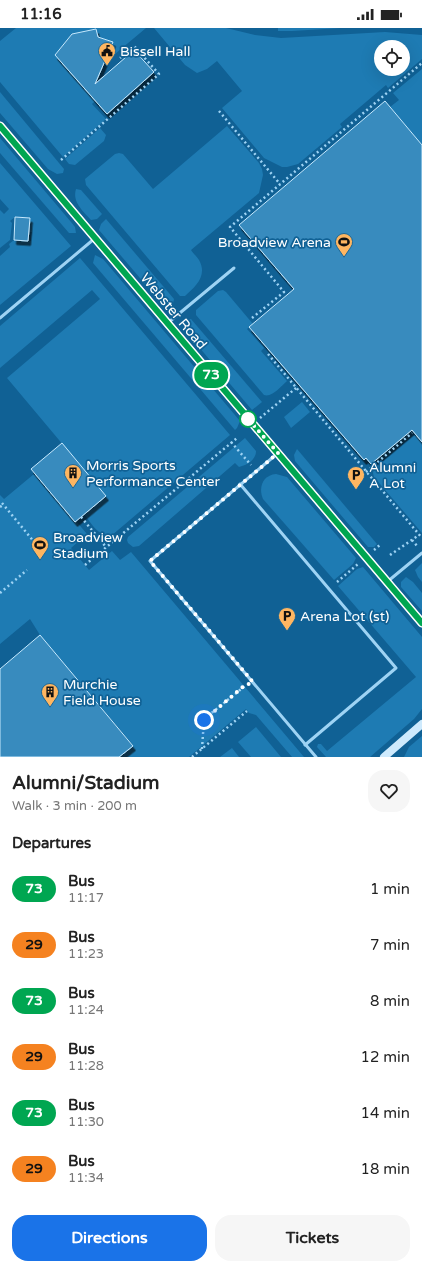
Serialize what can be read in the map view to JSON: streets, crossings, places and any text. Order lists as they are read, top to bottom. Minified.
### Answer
{"streets":{"street":["Webster Road"]},"places":{"public building":["Bissell Hall"],"sports":["Broadview Arena","Broadview Stadium"],"building":["Morris Sports Performance Center","Murchie Field House"],"parking":["Alumni A Lot","Arena Lot (st)"]},"lines":["bus line 73"],"page":{"status":"11:16","on_map":"73","heading":[["Alumni/Stadium","Walk · 3 min · 200 m"],"Departures"],"list":[{"mark":"73","name":"Bus","note":"11:17","value":"1 min"},{"mark":"29","name":"Bus","note":"11:23","value":"7 min"},{"mark":"73","name":"Bus","note":"11:24","value":"8 min"},{"mark":"29","name":"Bus","note":"11:28","value":"12 min"},{"mark":"73","name":"Bus","note":"11:30","value":"14 min"},{"mark":"29","name":"Bus","note":"11:34","value":"18 min"}],"buttons":["Directions","Tickets"]}}
